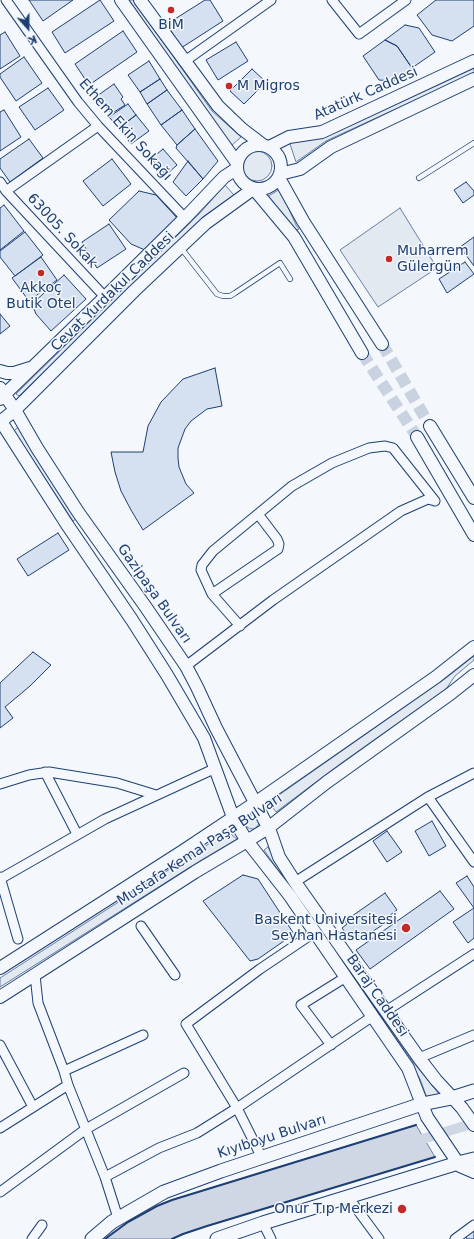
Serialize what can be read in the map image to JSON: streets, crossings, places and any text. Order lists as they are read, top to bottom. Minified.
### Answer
{"streets":{"main road":["Atatürk Caddesi","Cevat Yurdakul Caddesi","Gazipaşa Bulvarı","Mustafa Kemal Paşa Bulvarı","Baraj Caddesi","Kıyıboyu Bulvarı"],"street":["Ethem Ekin Sokağı","63005. Sokak"]},"crossings":[["Atatürk Caddesi","Cevat Yurdakul Caddesi"],["Ethem Ekin Sokağı","Cevat Yurdakul Caddesi"],["63005. Sokak","Cevat Yurdakul Caddesi"],["Cevat Yurdakul Caddesi","Gazipaşa Bulvarı"],["Gazipaşa Bulvarı","Mustafa Kemal Paşa Bulvarı"],["Gazipaşa Bulvarı","Baraj Caddesi"],["Mustafa Kemal Paşa Bulvarı","Baraj Caddesi"],["Baraj Caddesi","Kıyıboyu Bulvarı"]],"places":["BiM","M Migros","Muharrem Gülergün","Akkoç Butik Otel","Baskent Universitesi Seyhan Hastanesi","Onur Tıp Merkezi"],"north":"bottom"}
